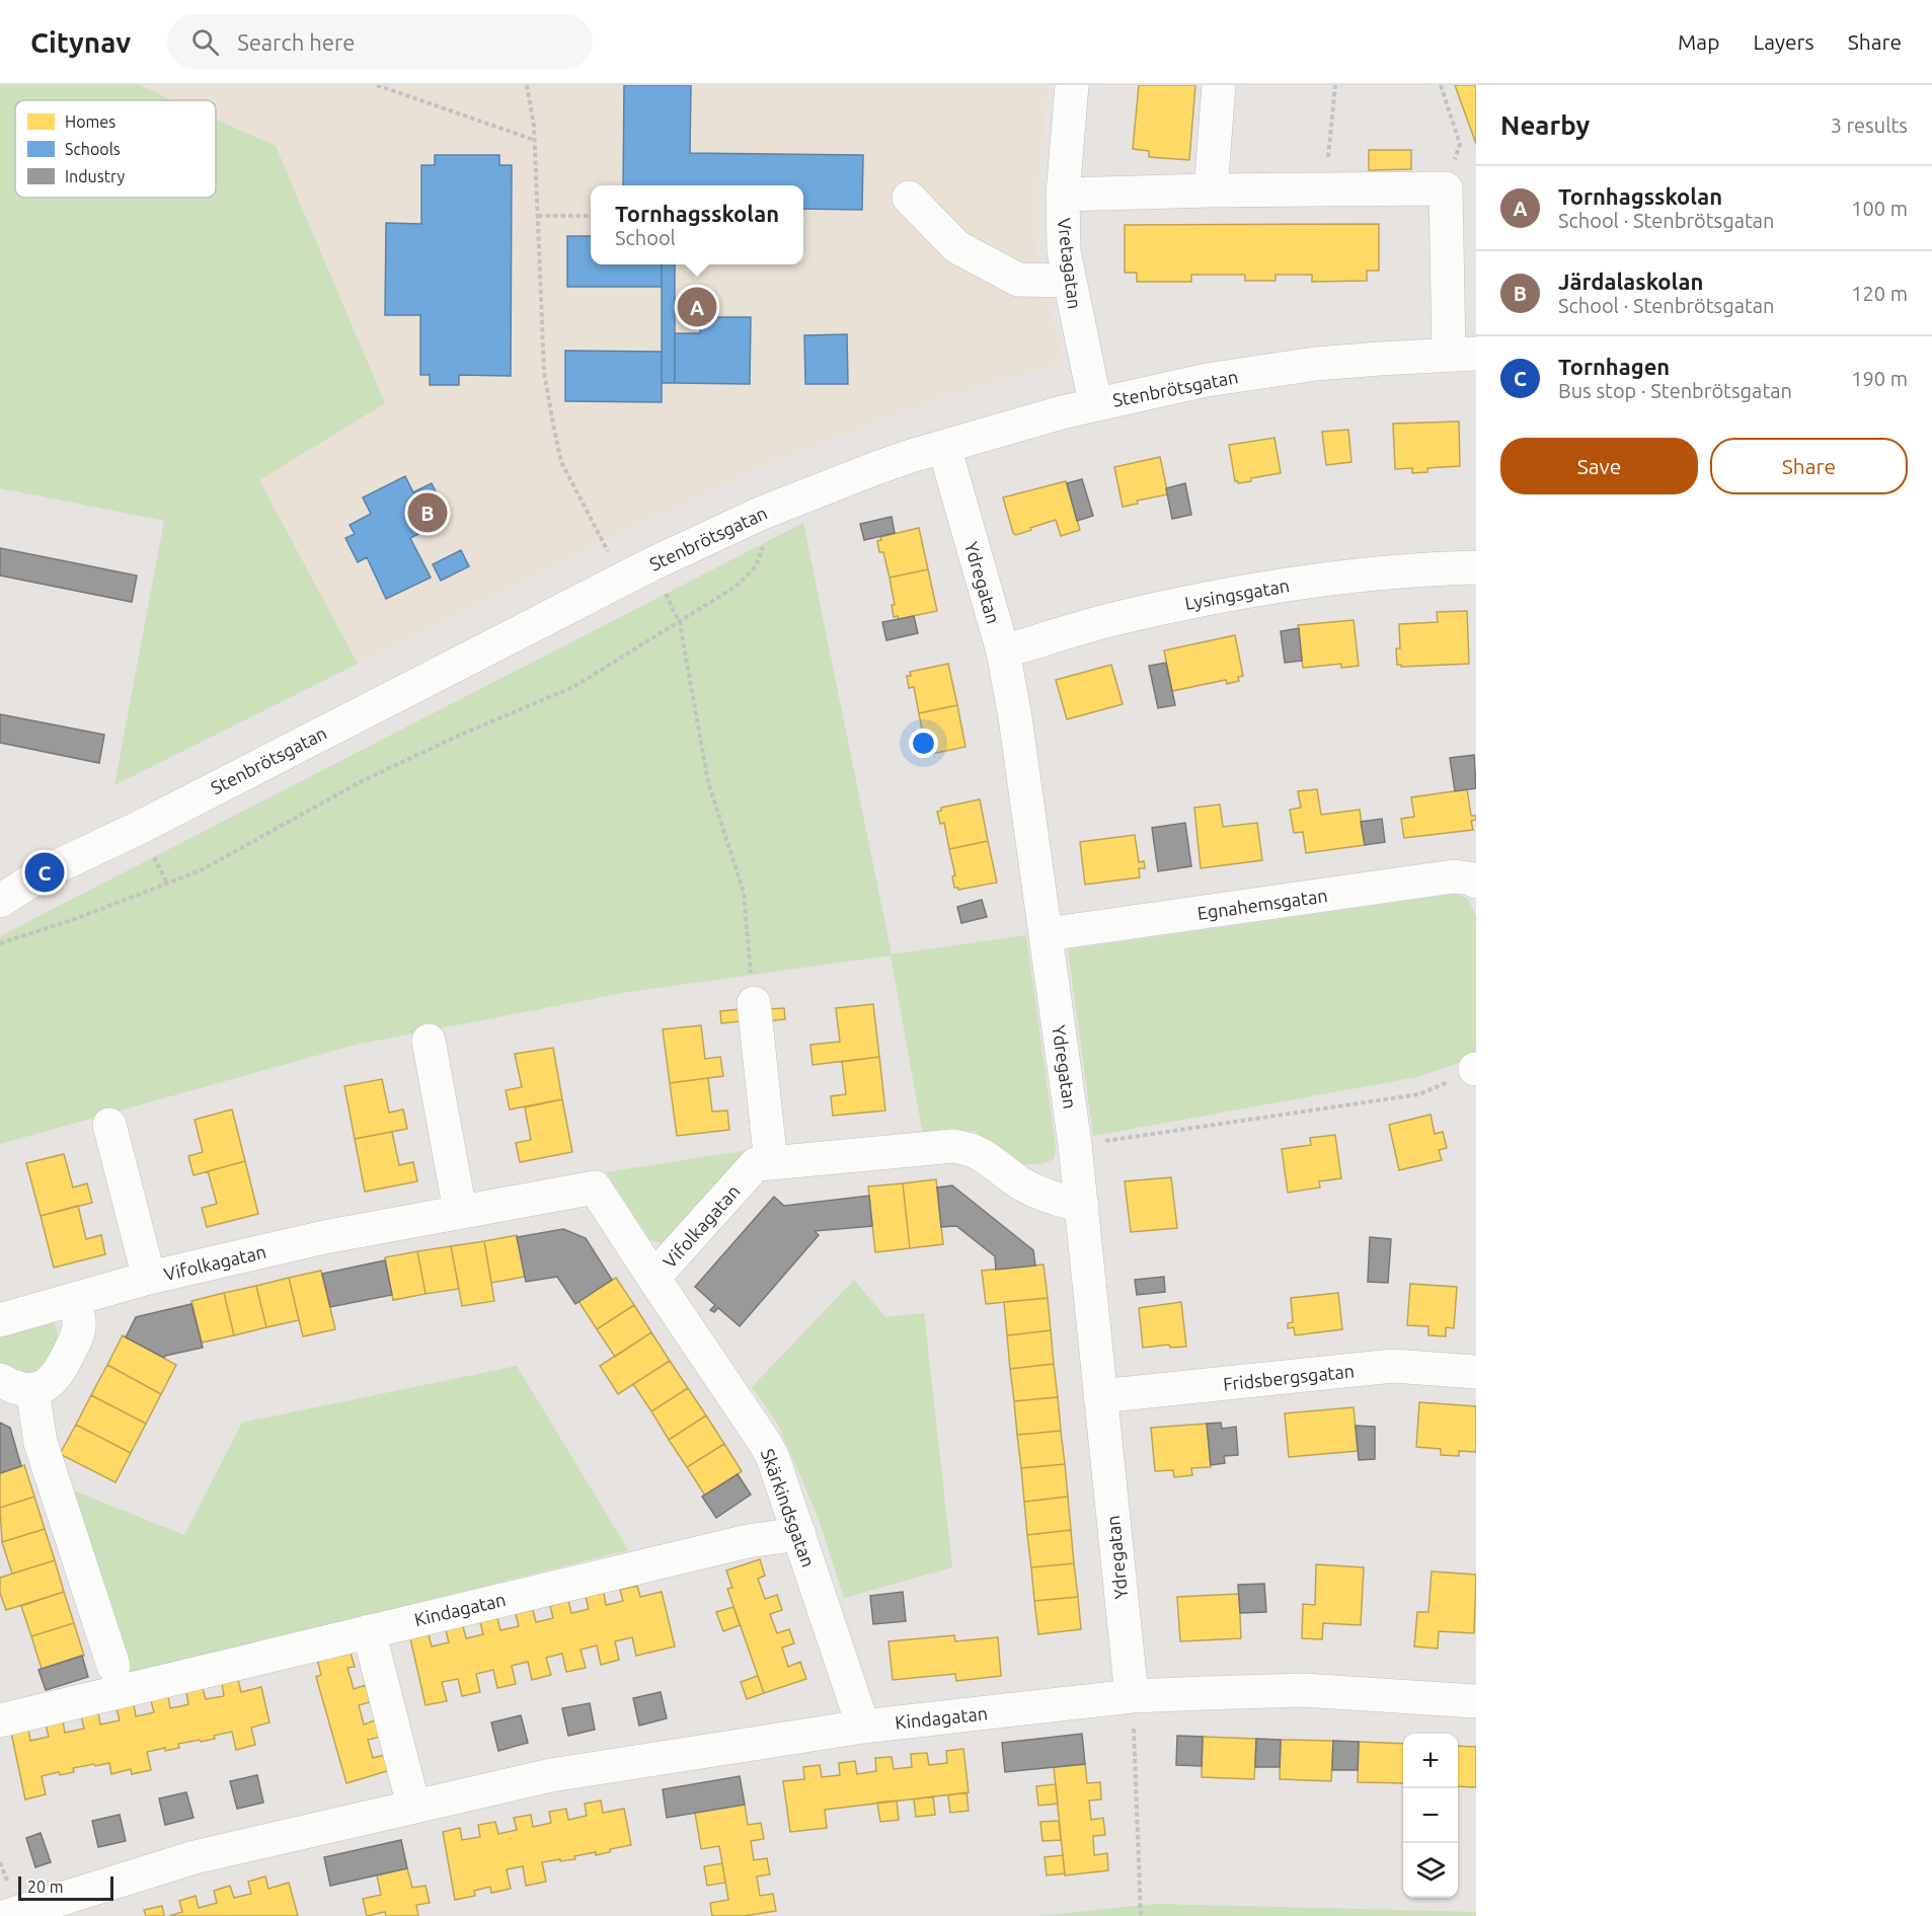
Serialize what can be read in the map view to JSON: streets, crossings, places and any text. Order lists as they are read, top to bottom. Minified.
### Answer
{"streets":{"street":["Vretagatan","Stenbrötsgatan","Ydregatan","Lysingsgatan","Egnahemsgatan","Vifolkagatan","Fridsbergsgatan","Skärkindsgatan","Kindagatan"]},"crossings":[["Vretagatan","Stenbrötsgatan"],["Stenbrötsgatan","Ydregatan"],["Ydregatan","Lysingsgatan"],["Ydregatan","Egnahemsgatan"],["Ydregatan","Vifolkagatan"],["Ydregatan","Fridsbergsgatan"],["Ydregatan","Kindagatan"],["Vifolkagatan","Skärkindsgatan"],["Skärkindsgatan","Kindagatan"]],"legend":["Homes","Schools","Industry"],"scale_bar":"20 m","page":{"header":"Citynav","search":"Search here","nav":["Map","Layers","Share"],"heading":["Nearby","3 results"],"list":[{"mark":"A","name":"Tornhagsskolan","note":"School · Stenbrötsgatan","value":"100 m"},{"mark":"B","name":"Järdalaskolan","note":"School · Stenbrötsgatan","value":"120 m"},{"mark":"C","name":"Tornhagen","note":"Bus stop · Stenbrötsgatan","value":"190 m"}],"popup":["Tornhagsskolan","School"],"pins":["A","B","C"],"buttons":["Save","Share"],"map_buttons":["+","−"],"scale":"20 m"}}
